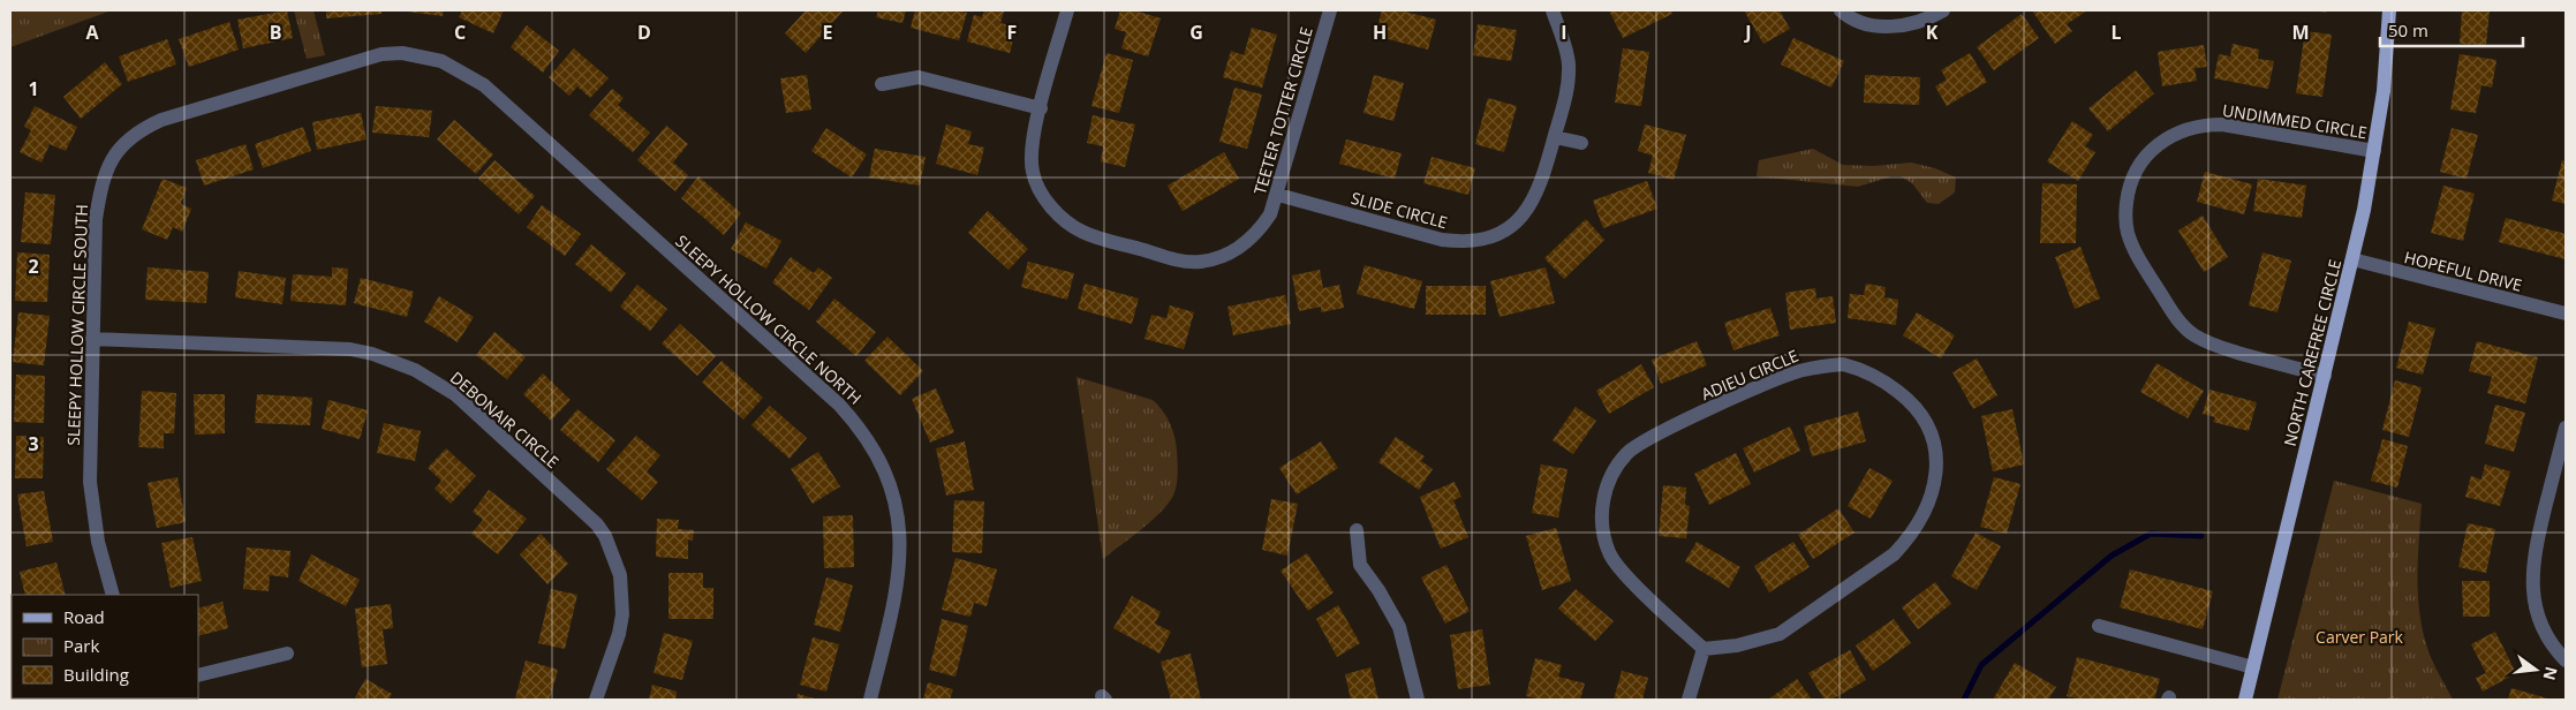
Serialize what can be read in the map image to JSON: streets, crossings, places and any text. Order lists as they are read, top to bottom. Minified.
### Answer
{"streets":{"main road":["NORTH CAREFREE CIRCLE"],"street":["TEETER TOTTER CIRCLE","UNDIMMED CIRCLE","SLIDE CIRCLE","HOPEFUL DRIVE","SLEEPY HOLLOW CIRCLE NORTH","SLEEPY HOLLOW CIRCLE SOUTH","ADIEU CIRCLE","DEBONAIR CIRCLE"]},"crossings":[["TEETER TOTTER CIRCLE","SLIDE CIRCLE"],["UNDIMMED CIRCLE","NORTH CAREFREE CIRCLE"],["HOPEFUL DRIVE","NORTH CAREFREE CIRCLE"],["SLEEPY HOLLOW CIRCLE NORTH","SLEEPY HOLLOW CIRCLE SOUTH"],["SLEEPY HOLLOW CIRCLE SOUTH","DEBONAIR CIRCLE"]],"parks":["Carver Park"],"legend":["Road","Park","Building"],"scale_bar":"50 m","north":"right","grid":{"columns":["A","B","C","D","E","F","G","H","I","J","K","L","M"],"rows":["1","2","3"]}}
